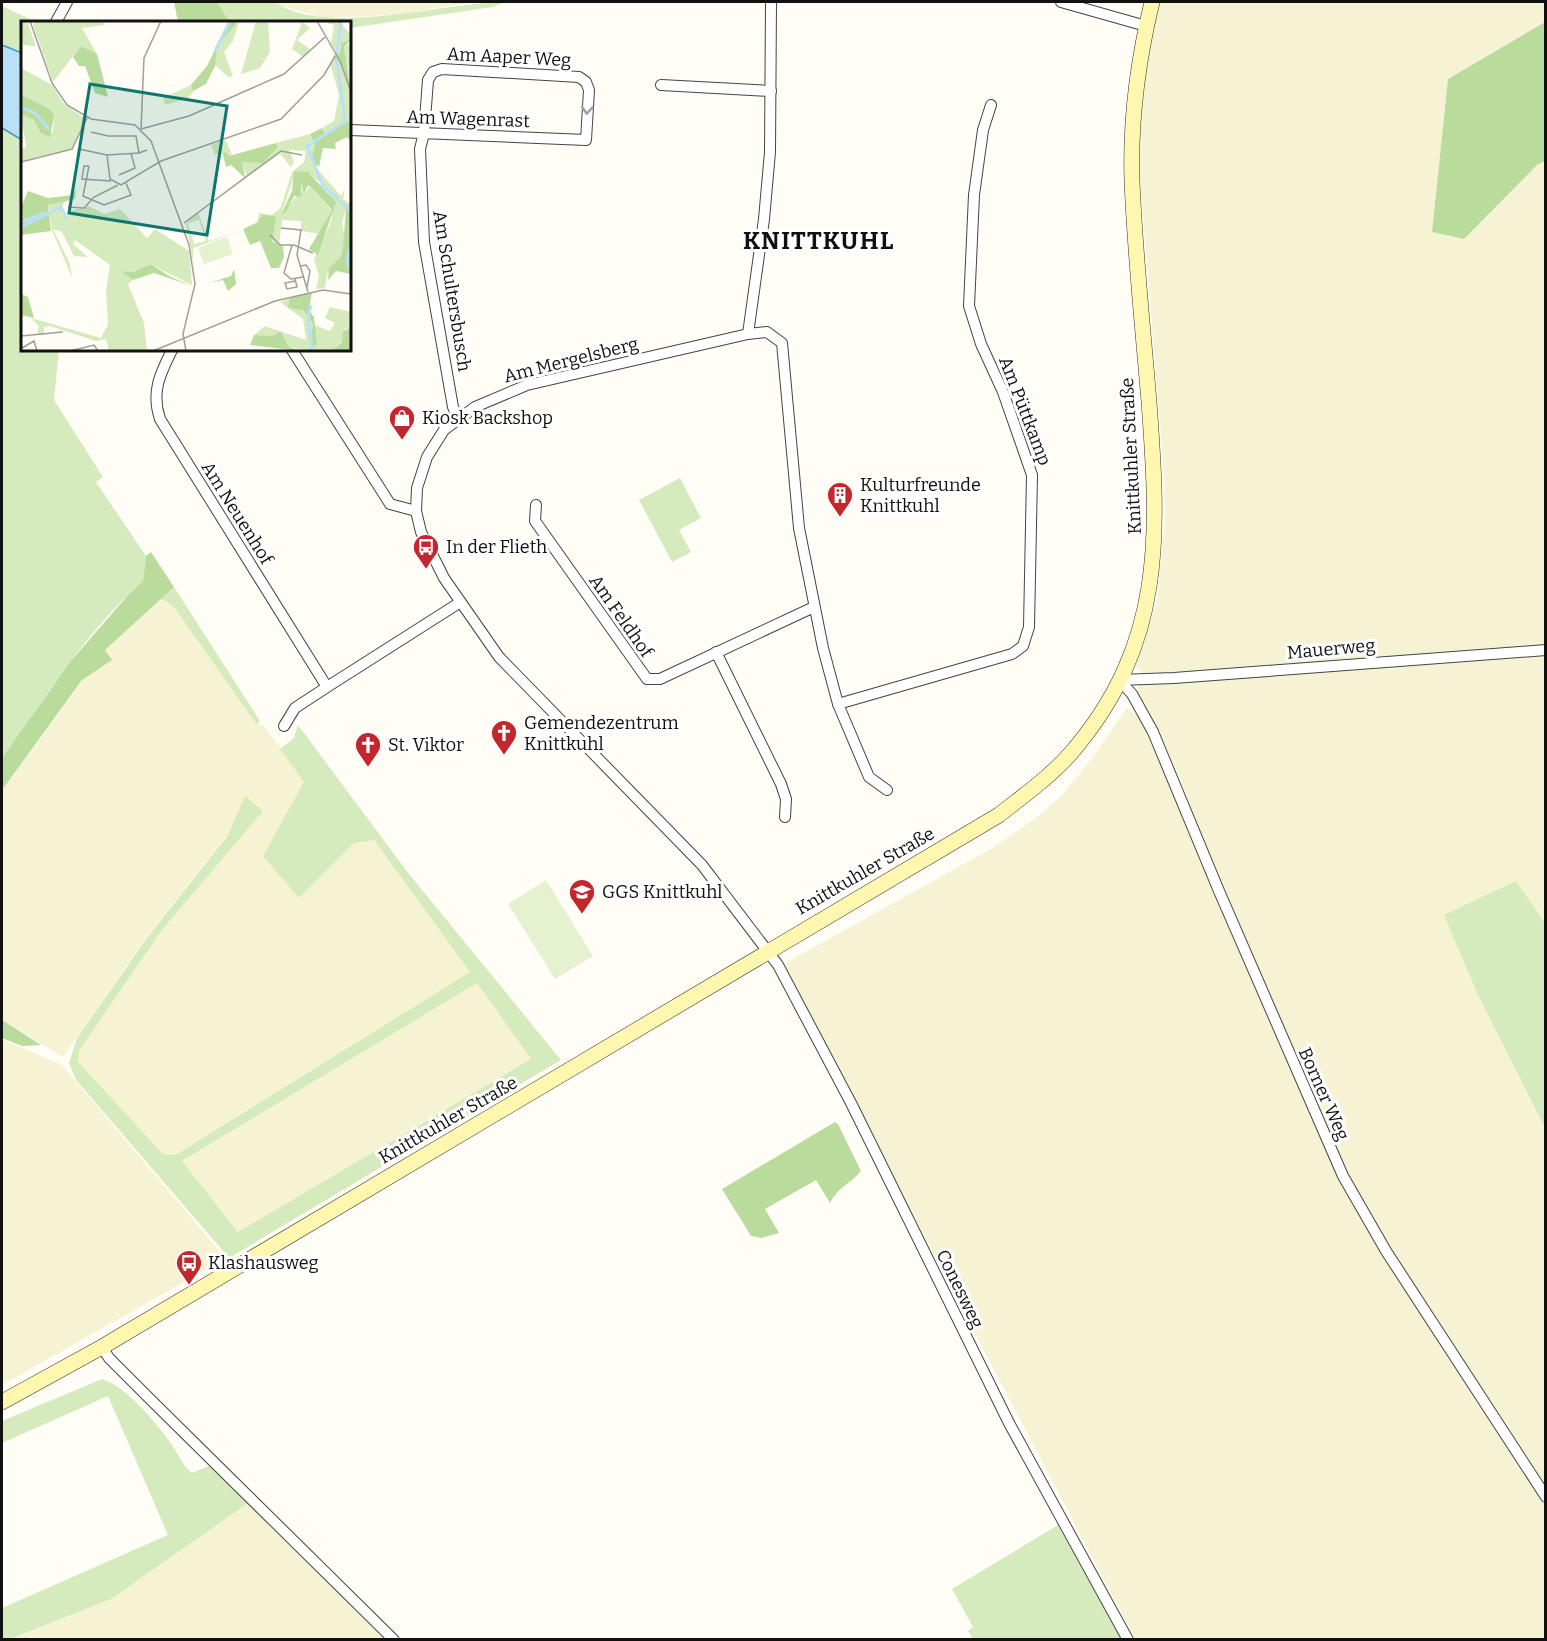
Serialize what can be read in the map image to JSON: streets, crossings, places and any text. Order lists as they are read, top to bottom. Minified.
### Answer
{"streets":{"street":["Am Aaper Weg","Am Wagenrast","Am Schultersbusch","Am Mergelsberg","Am Püttkamp","Knittkuhler Straße","Am Neuenhof","Am Feldhof","Mauerweg","Borner Weg","Conesweg"]},"crossings":[["Am Aaper Weg","Am Wagenrast"],["Am Aaper Weg","Am Schultersbusch"],["Am Wagenrast","Am Schultersbusch"],["Am Schultersbusch","Am Mergelsberg"],["Am Mergelsberg","Knittkuhler Straße"],["Am Mergelsberg","Conesweg"],["Knittkuhler Straße","Mauerweg"],["Knittkuhler Straße","Borner Weg"],["Knittkuhler Straße","Conesweg"],["Mauerweg","Borner Weg"]],"districts":["KNITTKUHL"],"places":{"shop":["Kiosk Backshop"],"building":["Kulturfreunde Knittkuhl"],"bus stop":["In der Flieth","Klashausweg"],"church":["Gemendezentrum Knittkuhl","St. Viktor"],"school or university":["GGS Knittkuhl"]}}
